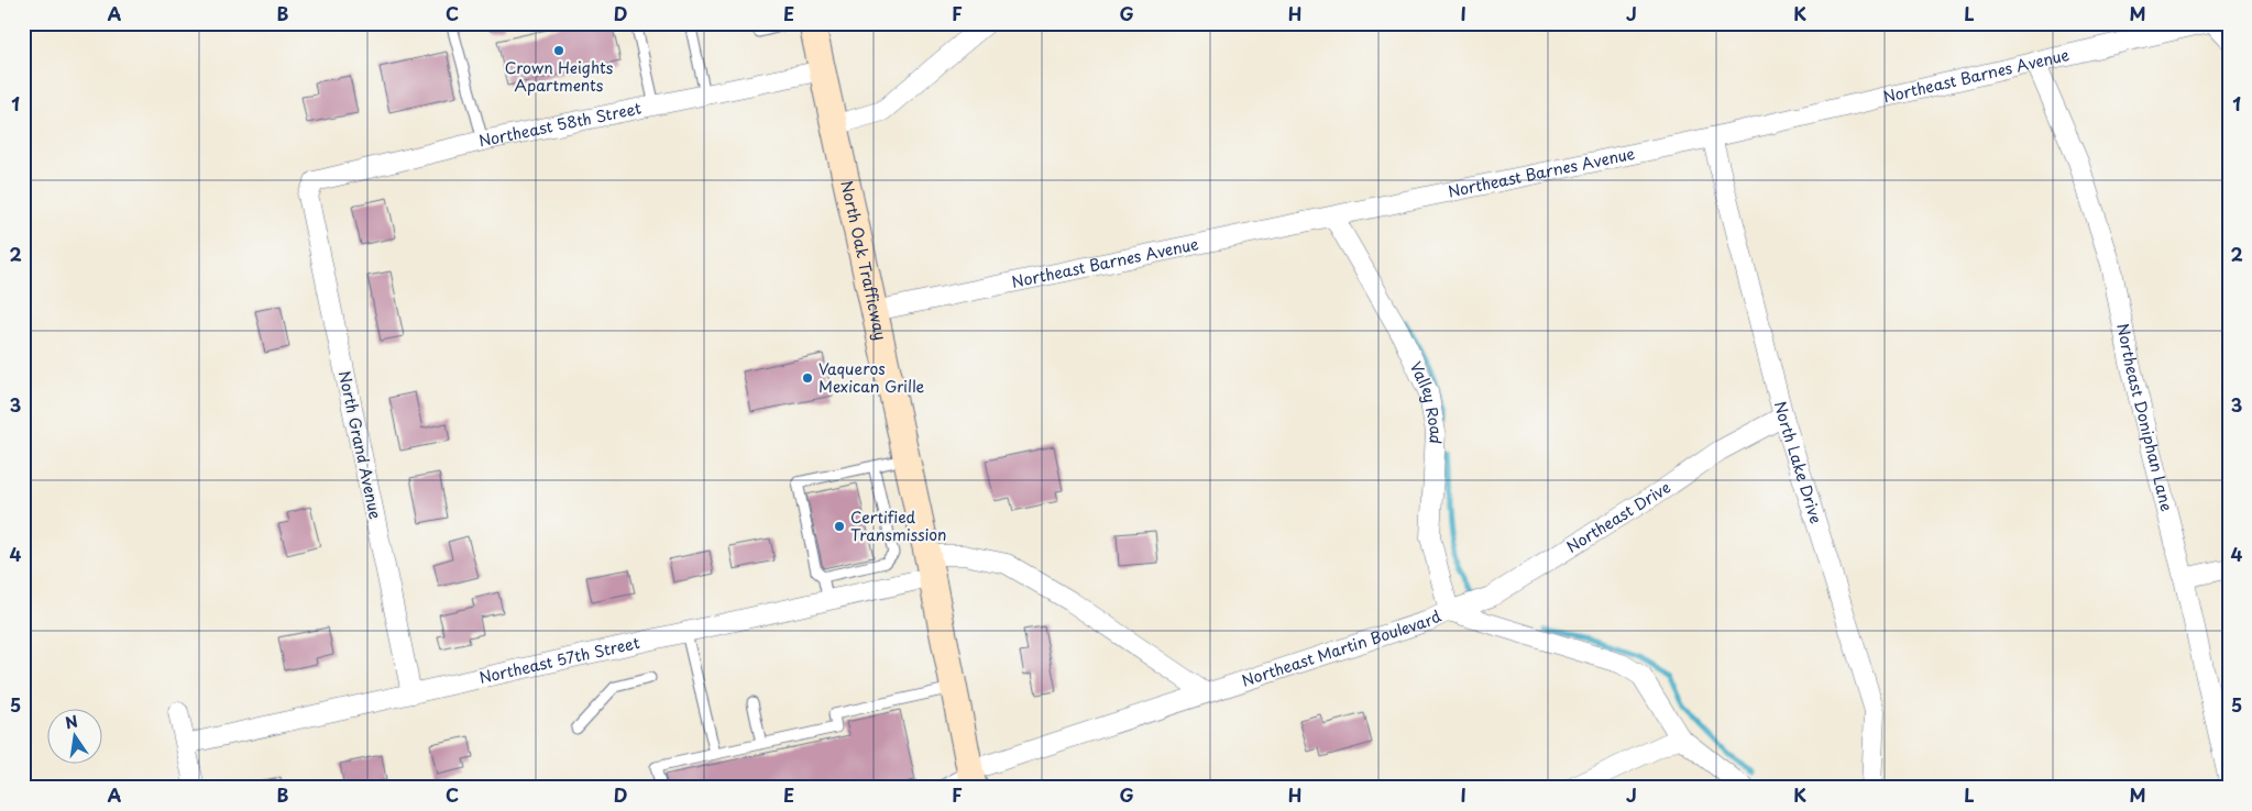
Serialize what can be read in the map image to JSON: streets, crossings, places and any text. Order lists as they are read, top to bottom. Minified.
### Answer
{"streets":{"main road":["North Oak Trafficway"],"street":["Northeast Barnes Avenue","Northeast 58th Street","Valley Road","Northeast Doniphan Lane","North Grand Avenue","North Lake Drive","Northeast Drive","Northeast Martin Boulevard","Northeast 57th Street"]},"crossings":[["Northeast Barnes Avenue","North Oak Trafficway"],["Northeast Barnes Avenue","Valley Road"],["Northeast Barnes Avenue","Northeast Doniphan Lane"],["Northeast Barnes Avenue","North Lake Drive"],["Northeast 58th Street","North Oak Trafficway"],["Northeast 58th Street","North Grand Avenue"],["North Oak Trafficway","Northeast Martin Boulevard"],["North Oak Trafficway","Northeast 57th Street"],["Valley Road","Northeast Drive"],["Valley Road","Northeast Martin Boulevard"],["North Grand Avenue","Northeast 57th Street"],["North Lake Drive","Northeast Drive"],["Northeast Drive","Northeast Martin Boulevard"]],"places":["Crown Heights Apartments","Vaqueros Mexican Grille","Certified Transmission"],"north":"top","grid":{"columns":["A","B","C","D","E","F","G","H","I","J","K","L","M"],"rows":["1","2","3","4","5"]}}
